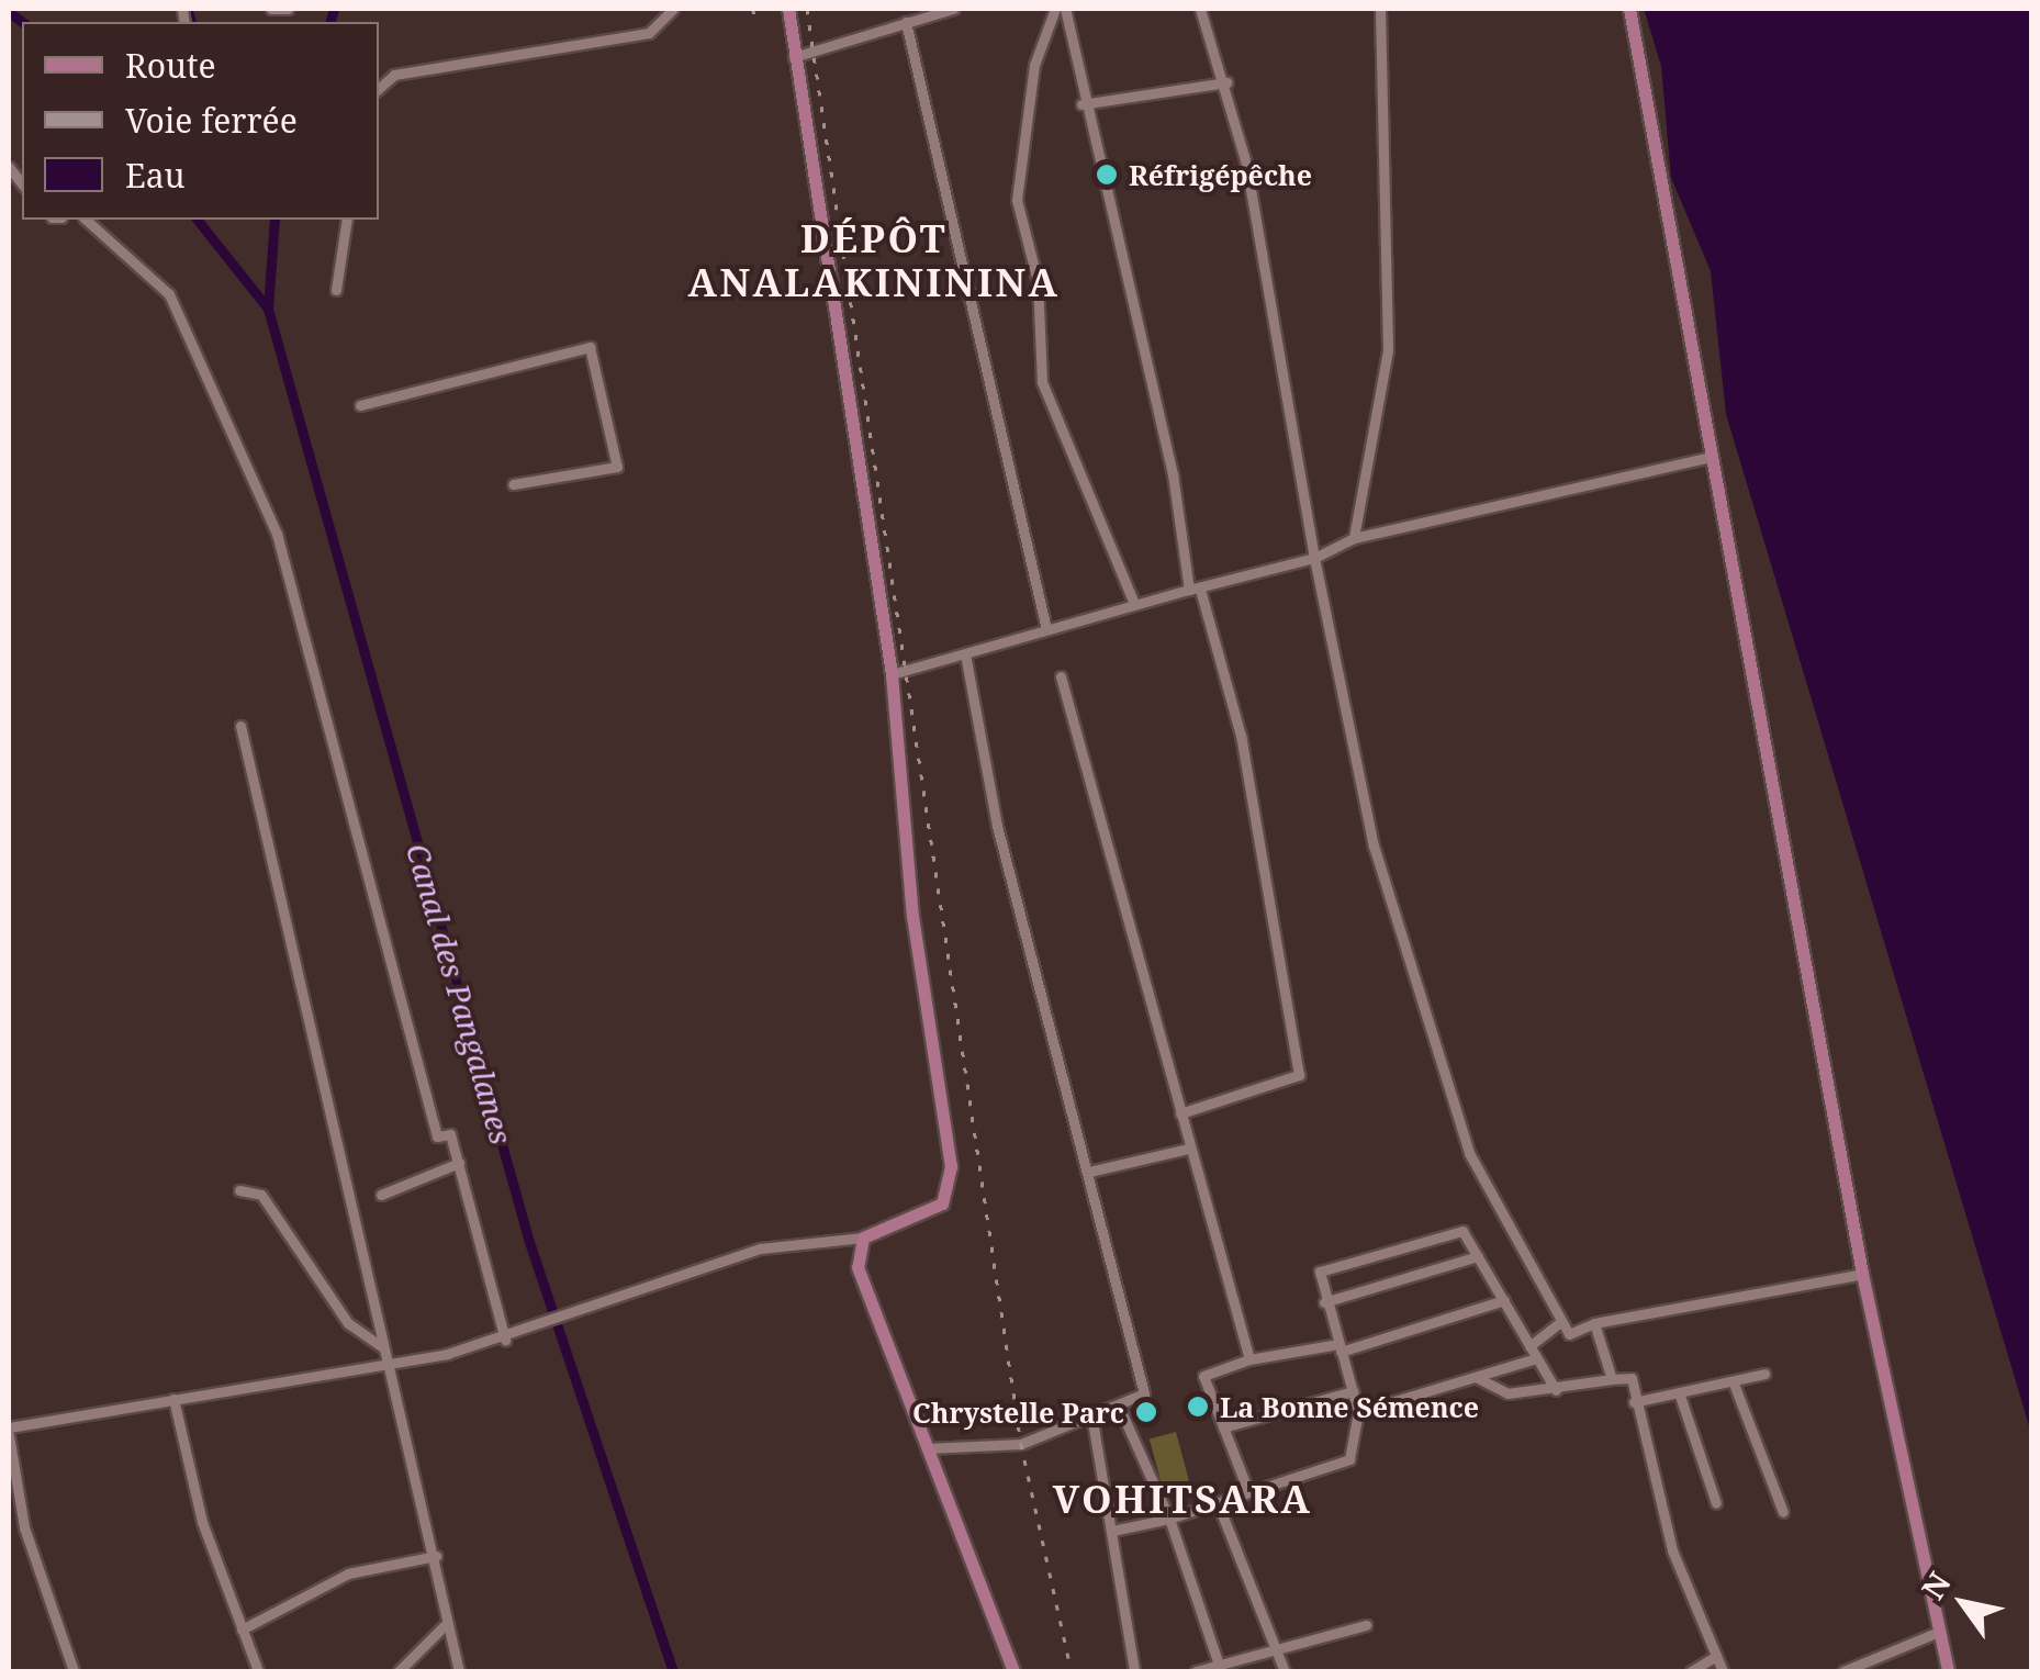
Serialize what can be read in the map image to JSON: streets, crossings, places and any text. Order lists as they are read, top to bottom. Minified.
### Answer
{"districts":["DÉPÔT ANALAKINININA","VOHITSARA"],"water":["Canal des Pangalanes"],"places":["Réfrigépêche","La Bonne Sémence","Chrystelle Parc"],"legend":["Route","Voie ferrée","Eau"],"north":"top left"}
